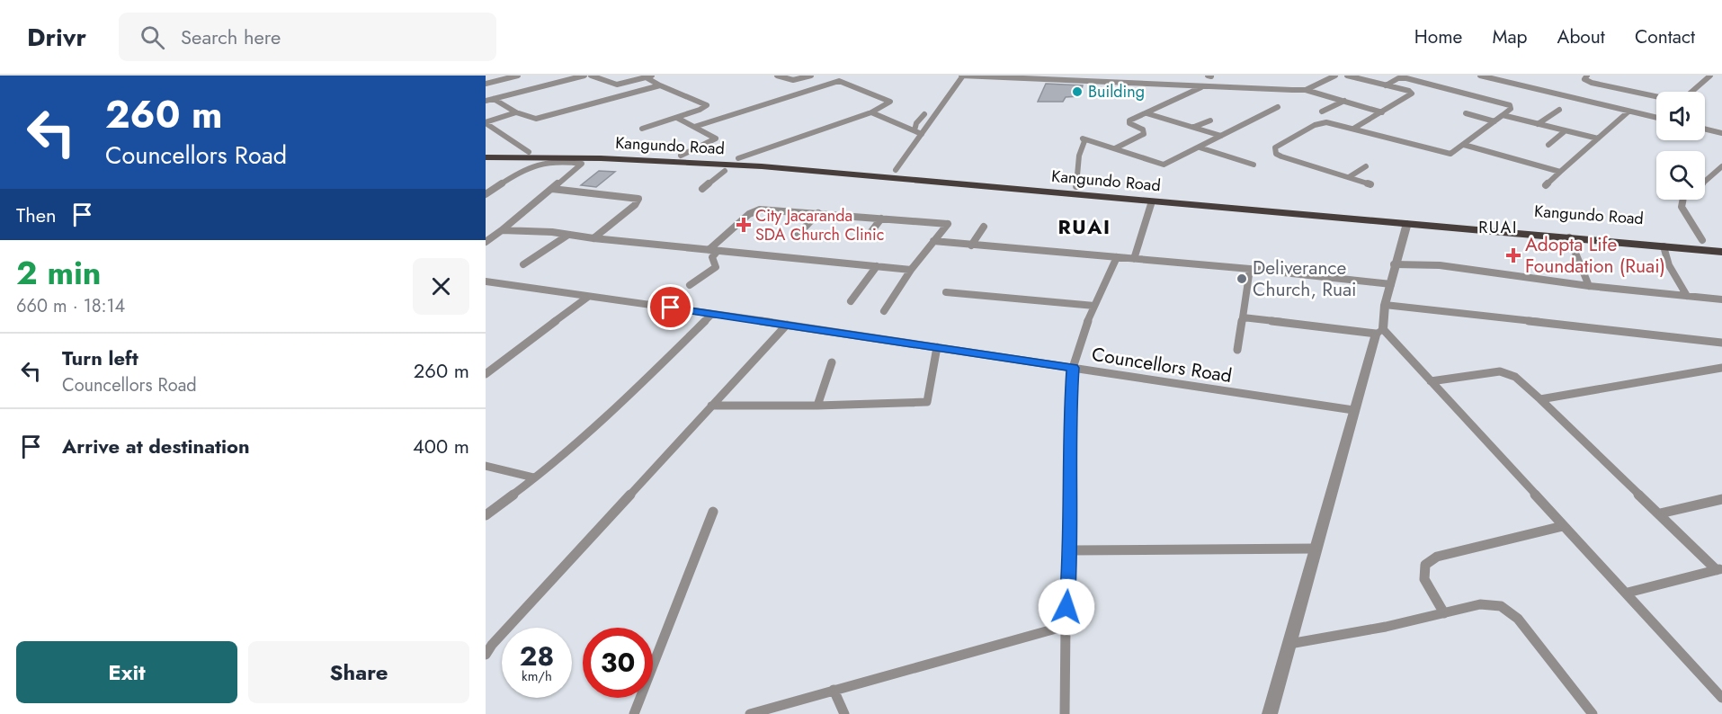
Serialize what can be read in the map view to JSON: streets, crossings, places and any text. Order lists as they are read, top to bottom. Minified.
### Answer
{"streets":{"highway":["Kangundo Road"],"street":["Councellors Road"]},"districts":["RUAI","RUAI"],"places":{"other":["Building","Deliverance Church, Ruai"],"health":["City Jacaranda SDA Church Clinic","Adopta Life Foundation (Ruai)"]},"page":{"header":"Drivr","search":"Search here","nav":["Home","Map","About","Contact"],"turn":["260 m","Councellors Road"],"then":"Then","heading":["2 min","660 m · 18:14"],"list":[{"name":"Turn left","note":"Councellors Road","value":"260 m"},{"name":"Arrive at destination","value":"400 m"}],"speed":"28 km/h","limit":"30","buttons":["Exit","Share"]}}
